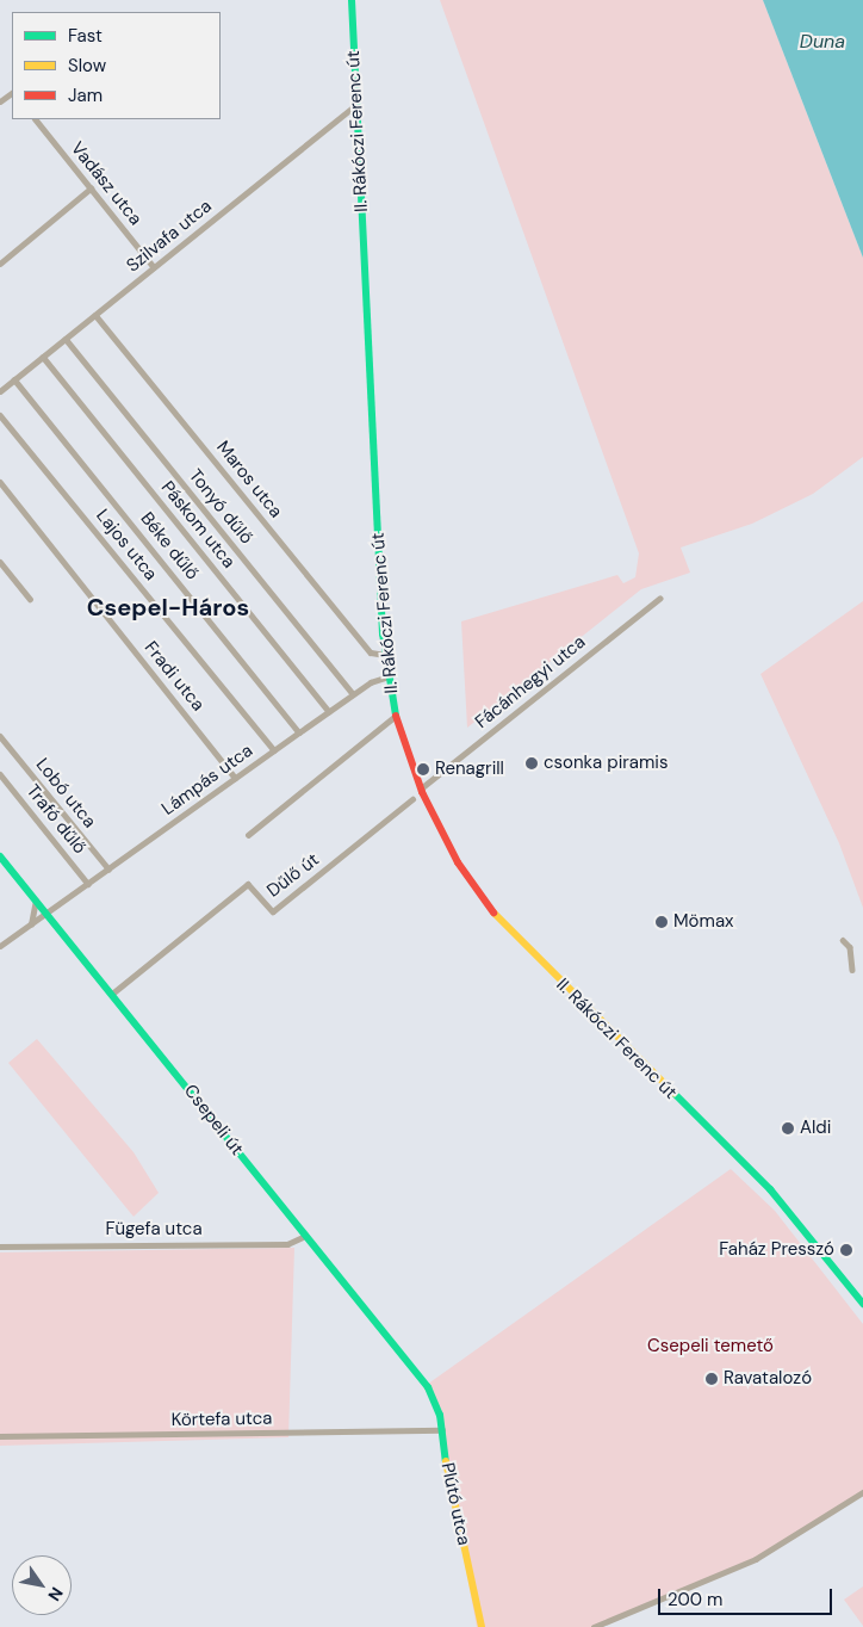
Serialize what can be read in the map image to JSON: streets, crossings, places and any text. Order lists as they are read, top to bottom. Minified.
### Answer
{"streets":{"main road":["II. Rákóczi Ferenc út","Csepeli út","Plútó utca"],"street":["Vadász utca","Szilvafa utca","Maros utca","Tonyó dűlő","Páskom utca","Lajos utca","Béke dűlő","Fradi utca","Fácánhegyi utca","Lámpás utca","Lobó utca","Trafó dűlő","Dűlő út","Fügefa utca","Körtefa utca"]},"crossings":[["II. Rákóczi Ferenc út","Szilvafa utca"],["II. Rákóczi Ferenc út","Maros utca"],["II. Rákóczi Ferenc út","Fácánhegyi utca"],["II. Rákóczi Ferenc út","Lámpás utca"],["Vadász utca","Szilvafa utca"],["Szilvafa utca","Maros utca"],["Szilvafa utca","Tonyó dűlő"],["Szilvafa utca","Páskom utca"],["Szilvafa utca","Béke dűlő"],["Tonyó dűlő","Lámpás utca"],["Páskom utca","Lámpás utca"],["Lajos utca","Lámpás utca"],["Béke dűlő","Lámpás utca"],["Fradi utca","Lámpás utca"],["Lámpás utca","Lobó utca"],["Lámpás utca","Trafó dűlő"],["Lámpás utca","Csepeli út"],["Dűlő út","Csepeli út"],["Csepeli út","Fügefa utca"],["Csepeli út","Plútó utca"],["Körtefa utca","Plútó utca"]],"districts":["Csepel-Háros"],"water":["Duna"],"parks":["Csepeli temető"],"places":["csonka piramis","Renagrill","Mömax","Aldi","Faház Presszó","Ravatalozó"],"legend":["Fast","Slow","Jam"],"scale_bar":"200 m","north":"bottom right"}
